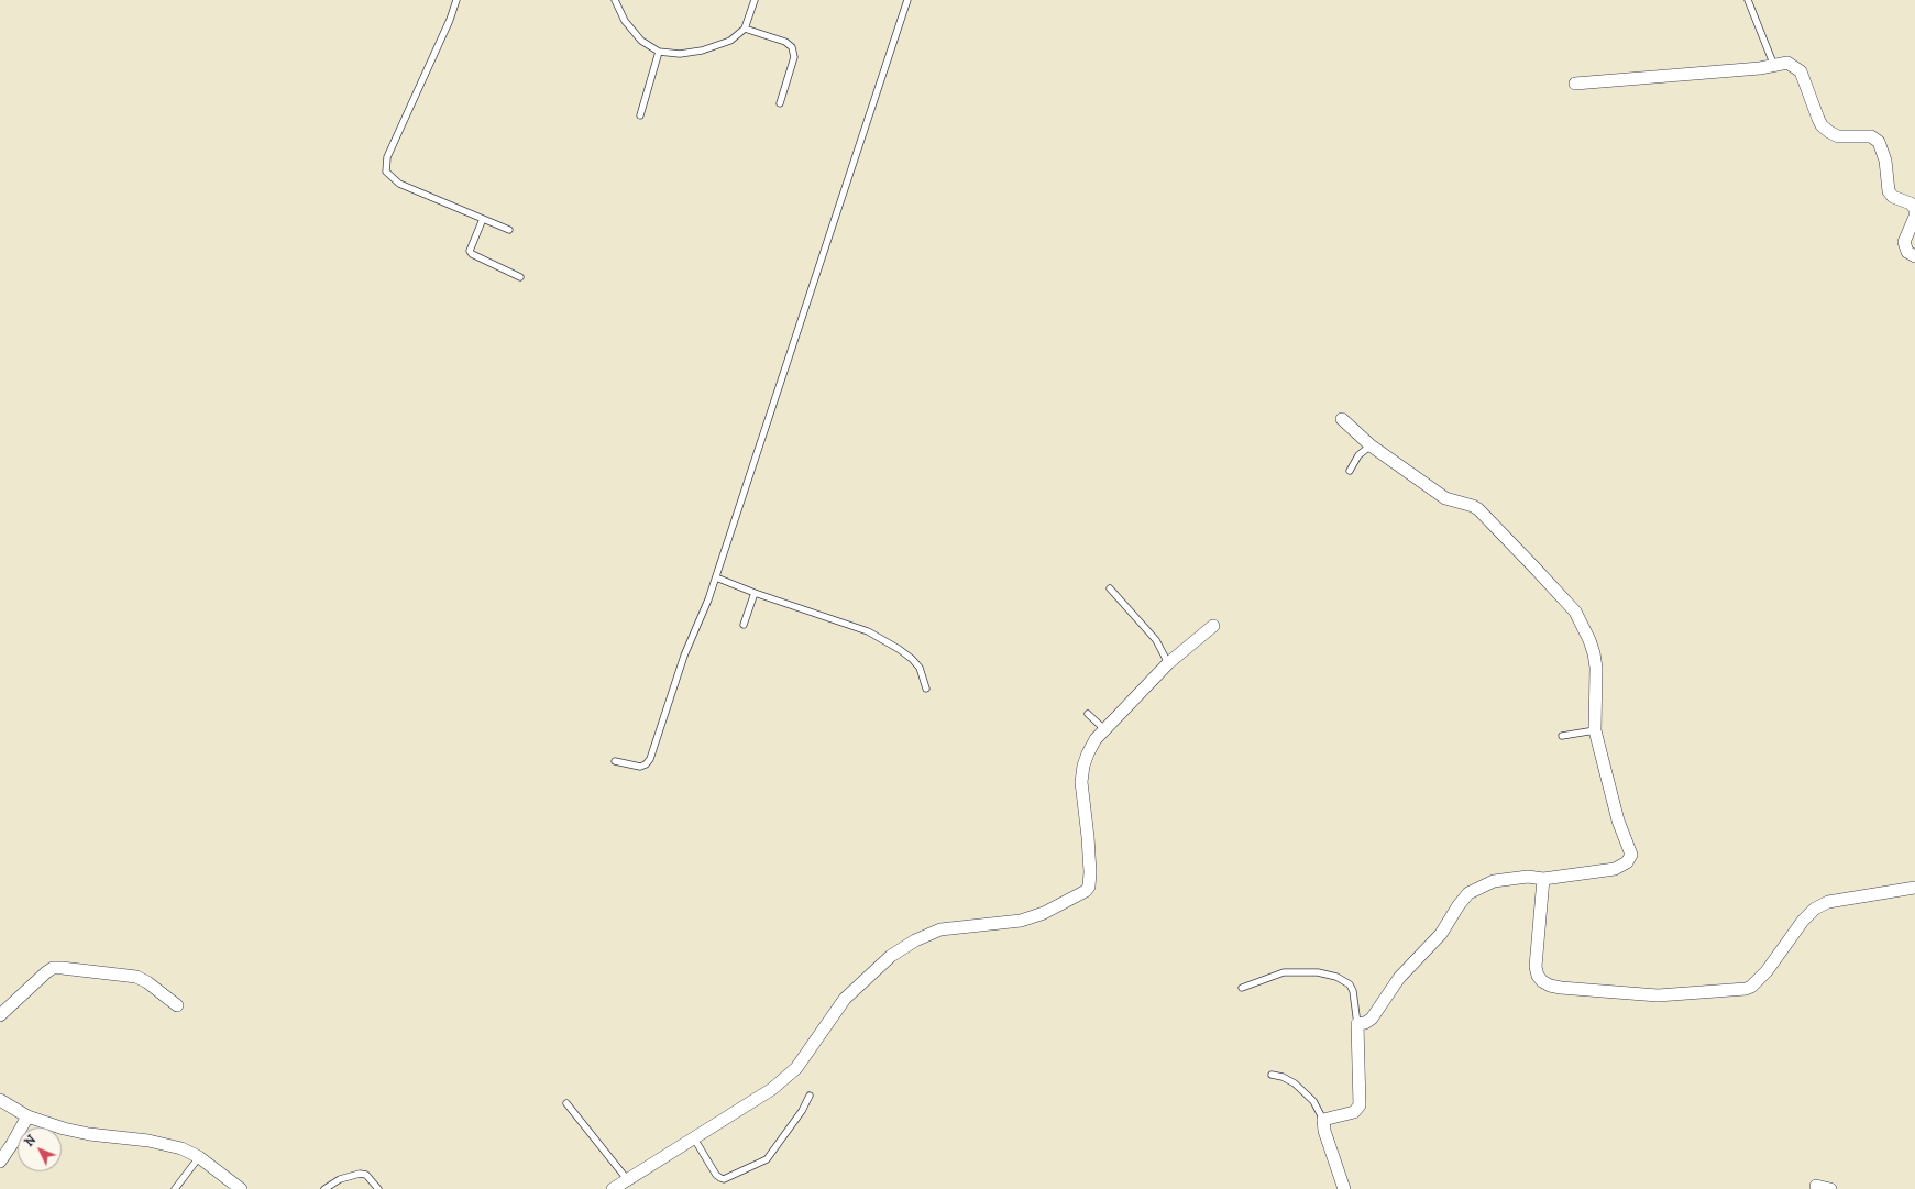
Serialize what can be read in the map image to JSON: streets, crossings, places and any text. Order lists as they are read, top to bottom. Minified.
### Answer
{"north":"top left"}
